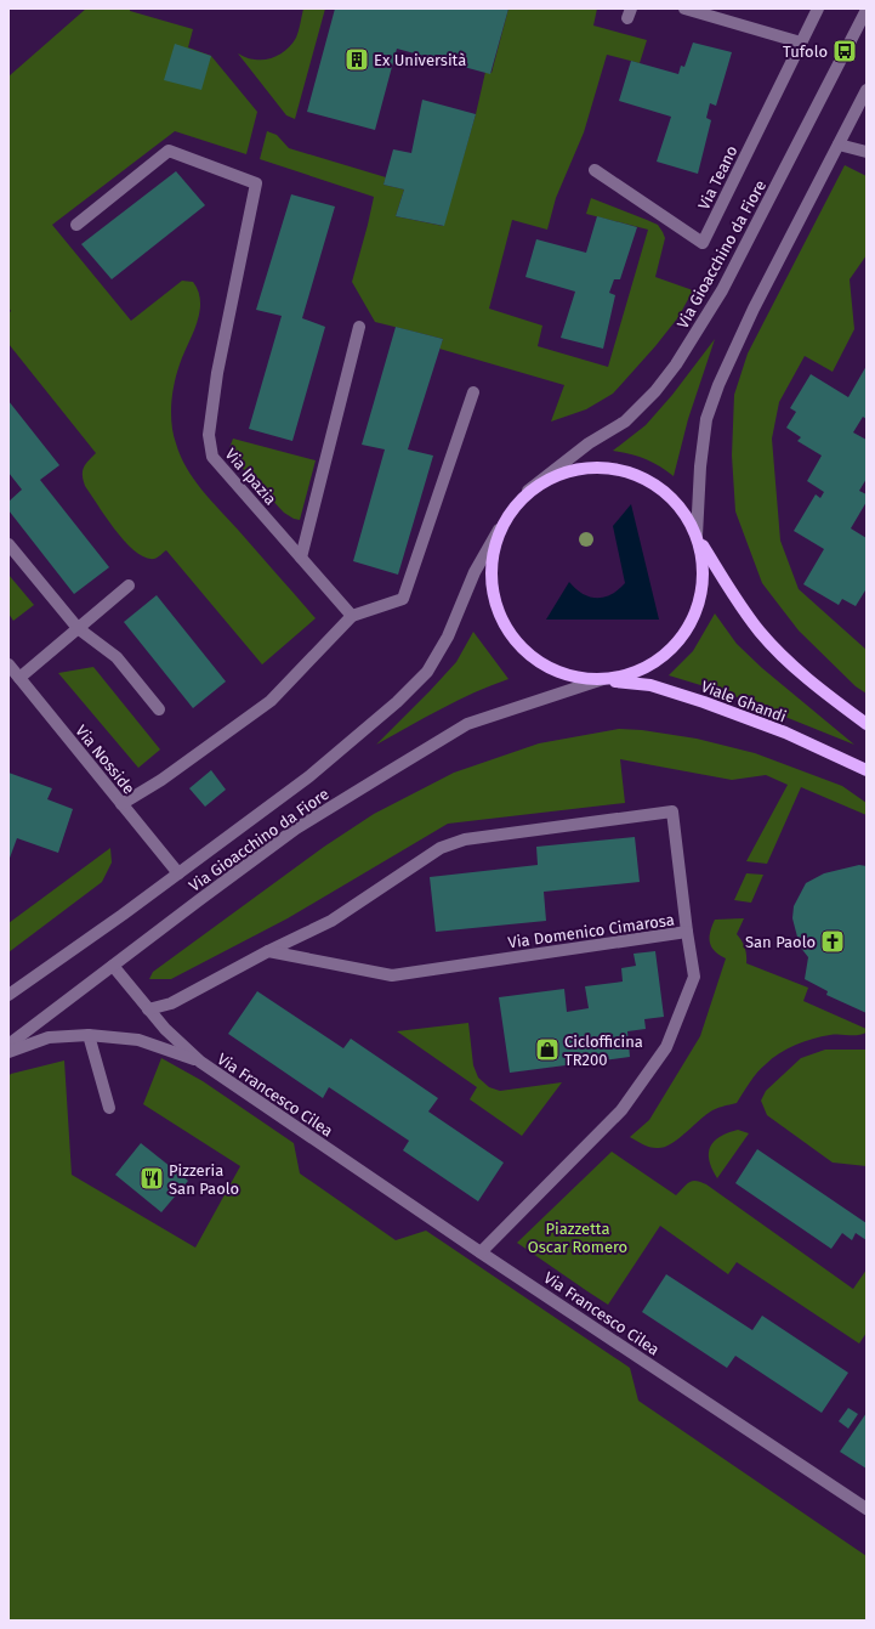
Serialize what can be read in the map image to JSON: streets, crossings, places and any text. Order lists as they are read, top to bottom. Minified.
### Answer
{"streets":{"main road":["Viale Ghandi"],"street":["Via Teano","Via Gioacchino da Fiore","Via Ipazia","Via Nosside","Via Domenico Cimarosa","Via Francesco Cilea"]},"crossings":[["Via Gioacchino da Fiore","Viale Ghandi"],["Via Gioacchino da Fiore","Via Nosside"],["Via Domenico Cimarosa","Via Francesco Cilea"]],"parks":["Piazzetta Oscar Romero"],"places":{"bus stop":["Tufolo"],"building":["Ex Università"],"church":["San Paolo"],"shop":["Ciclofficina TR200"],"restaurant":["Pizzeria San Paolo"]}}
